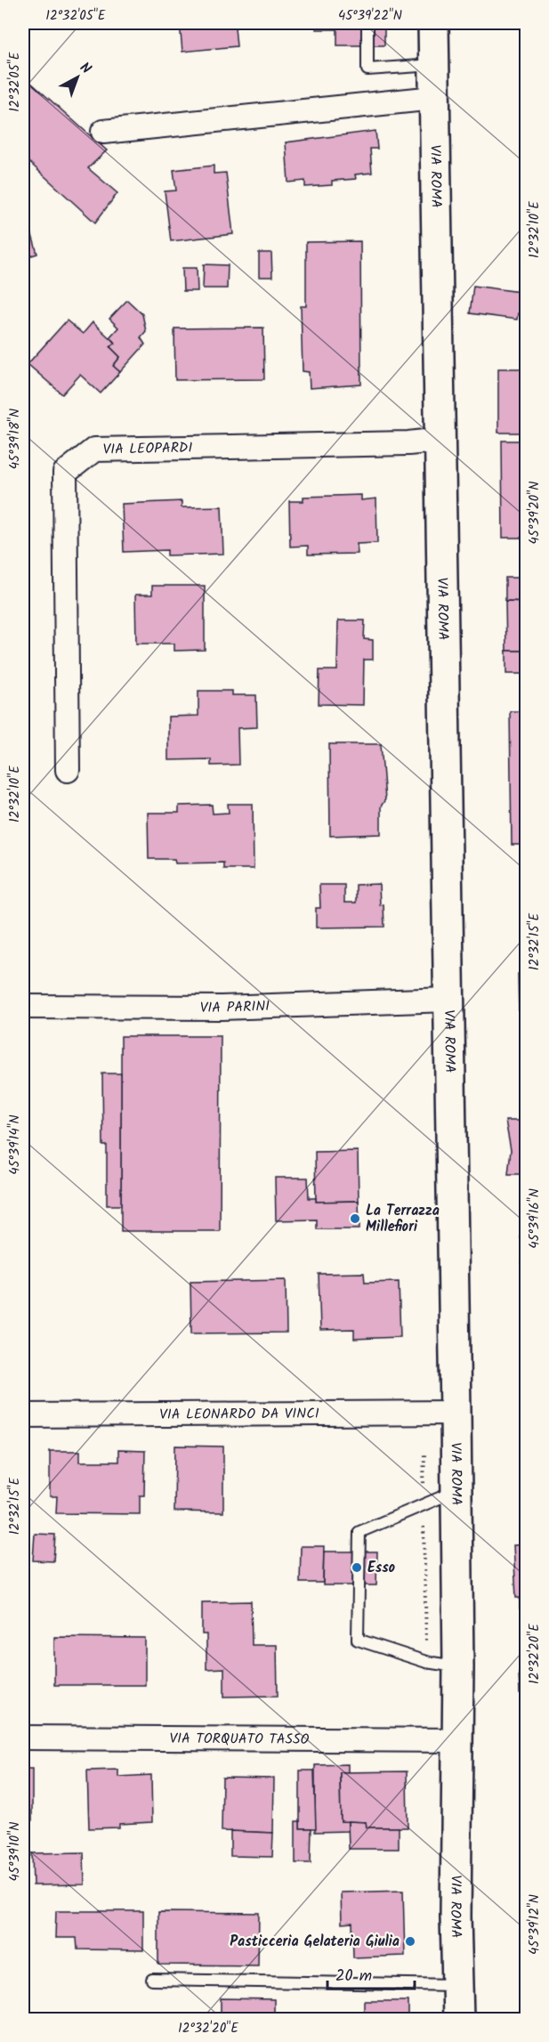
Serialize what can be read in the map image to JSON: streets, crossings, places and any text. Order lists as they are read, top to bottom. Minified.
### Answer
{"streets":{"main road":["VIA ROMA"],"street":["VIA LEOPARDI","VIA PARINI","VIA LEONARDO DA VINCI","VIA TORQUATO TASSO"]},"crossings":[["VIA ROMA","VIA LEOPARDI"],["VIA ROMA","VIA PARINI"],["VIA ROMA","VIA LEONARDO DA VINCI"],["VIA ROMA","VIA TORQUATO TASSO"]],"places":["La Terrazza Millefiori","Esso","Pasticceria Gelateria Giulia"],"scale_bar":"20 m","north":"top right","coordinates":["12°32'05\"E","45°39'22\"N","12°32'10\"E","45°39'18\"N","45°39'20\"N","12°32'15\"E","45°39'14\"N","45°39'16\"N","12°32'20\"E","45°39'10\"N","45°39'12\"N"]}
